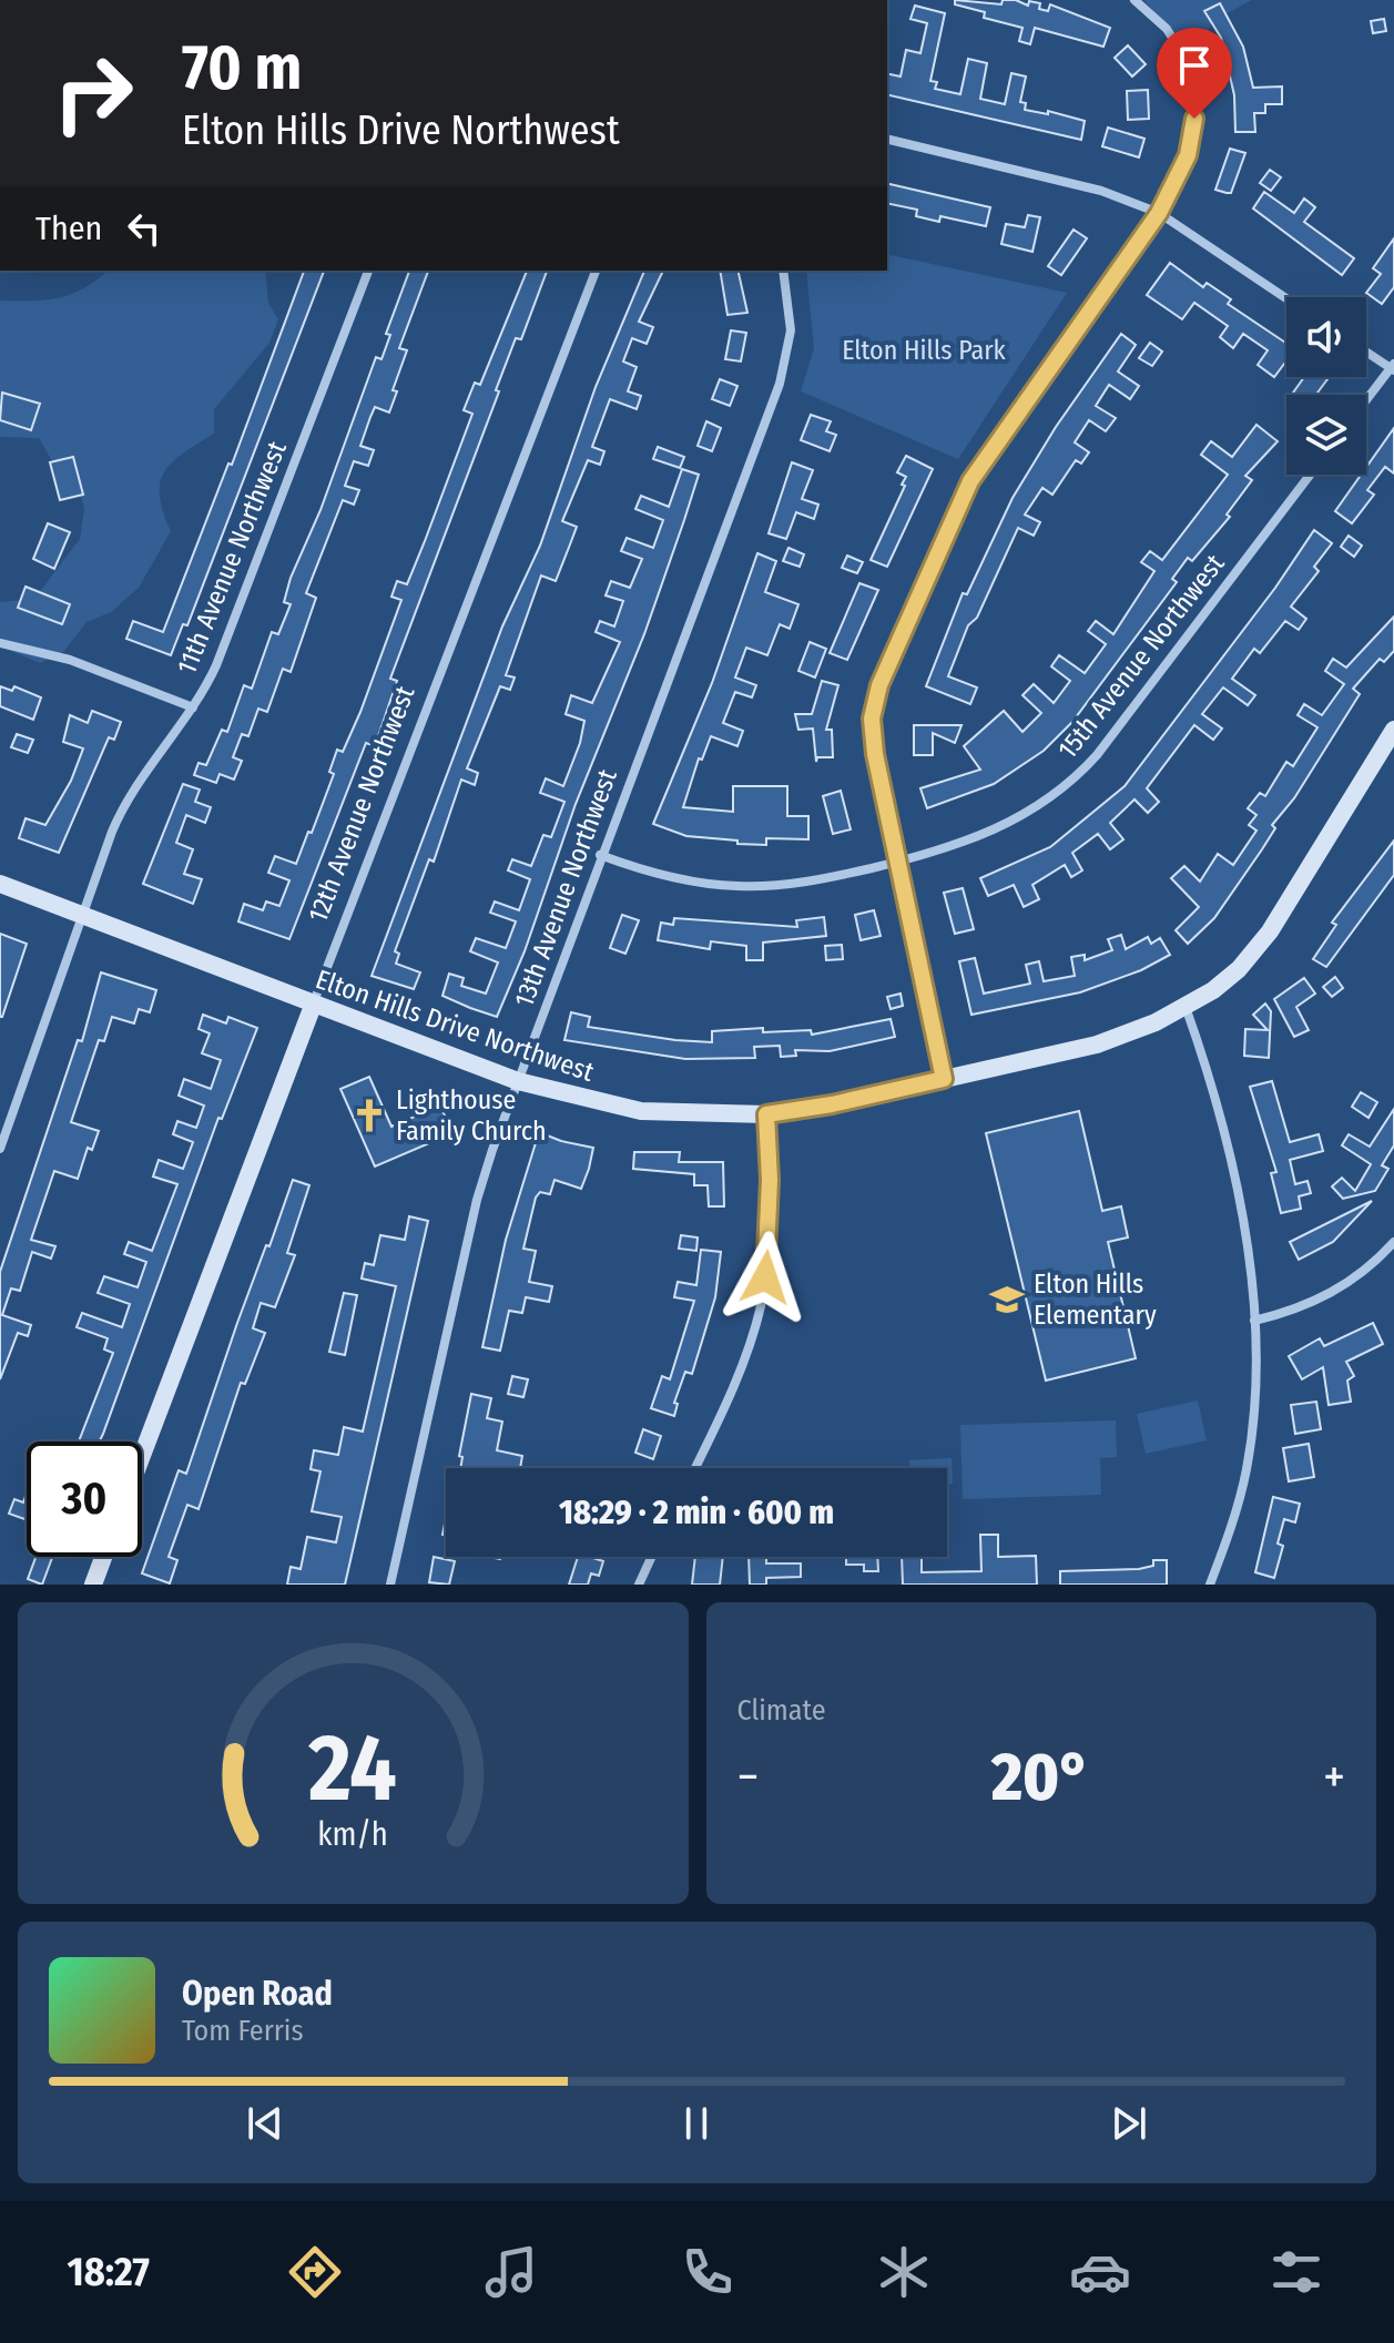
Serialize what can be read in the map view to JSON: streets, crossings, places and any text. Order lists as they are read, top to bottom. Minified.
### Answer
{"streets":{"main road":["12th Avenue Northwest","Elton Hills Drive Northwest"],"street":["11th Avenue Northwest","15th Avenue Northwest","13th Avenue Northwest"]},"crossings":[["11th Avenue Northwest","Elton Hills Drive Northwest"],["15th Avenue Northwest","13th Avenue Northwest"],["12th Avenue Northwest","Elton Hills Drive Northwest"],["13th Avenue Northwest","Elton Hills Drive Northwest"]],"parks":["Elton Hills Park"],"places":{"church":["Lighthouse Family Church"],"school or university":["Elton Hills Elementary"]},"page":{"turn":["70 m","Elton Hills Drive Northwest"],"then":"Then","limit":"30","trip":"18:29 · 2 min · 600 m","tile":"Climate","heat":["−","20°","+"],"song":["Open Road","Tom Ferris"],"tabs":"18:27","gauge":["24","km/h"]}}
